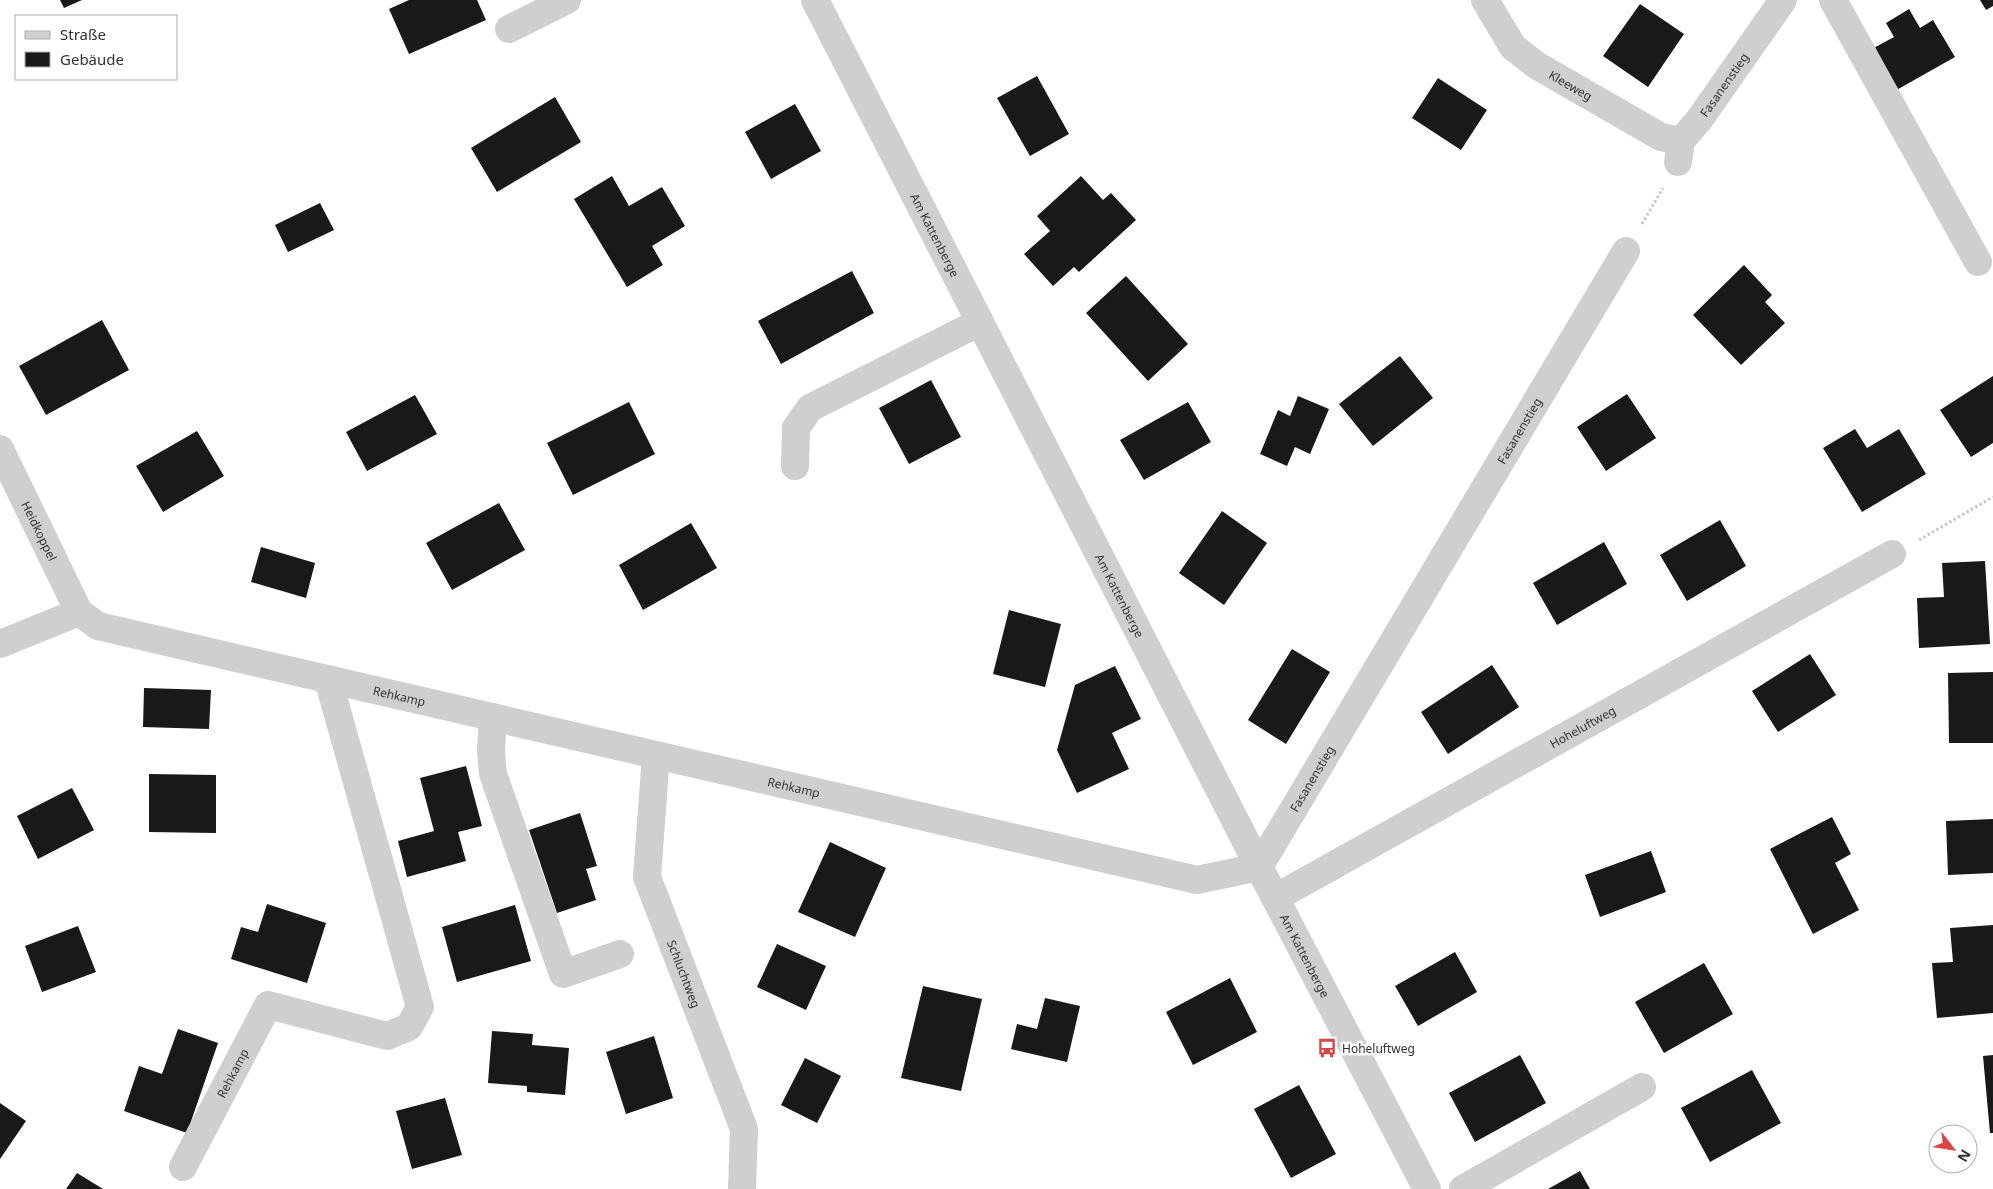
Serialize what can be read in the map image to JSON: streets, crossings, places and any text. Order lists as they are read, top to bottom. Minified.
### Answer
{"streets":{"street":["Kleeweg","Fasanenstieg","Am Kattenberge","Heidkoppel","Rehkamp","Hoheluftweg","Schluchtweg"]},"crossings":[["Kleeweg","Fasanenstieg"],["Fasanenstieg","Am Kattenberge"],["Fasanenstieg","Rehkamp"],["Am Kattenberge","Rehkamp"],["Am Kattenberge","Hoheluftweg"],["Heidkoppel","Rehkamp"],["Rehkamp","Schluchtweg"]],"places":{"bus stop":["Hoheluftweg"]},"legend":["Straße","Gebäude"],"north":"bottom right"}
